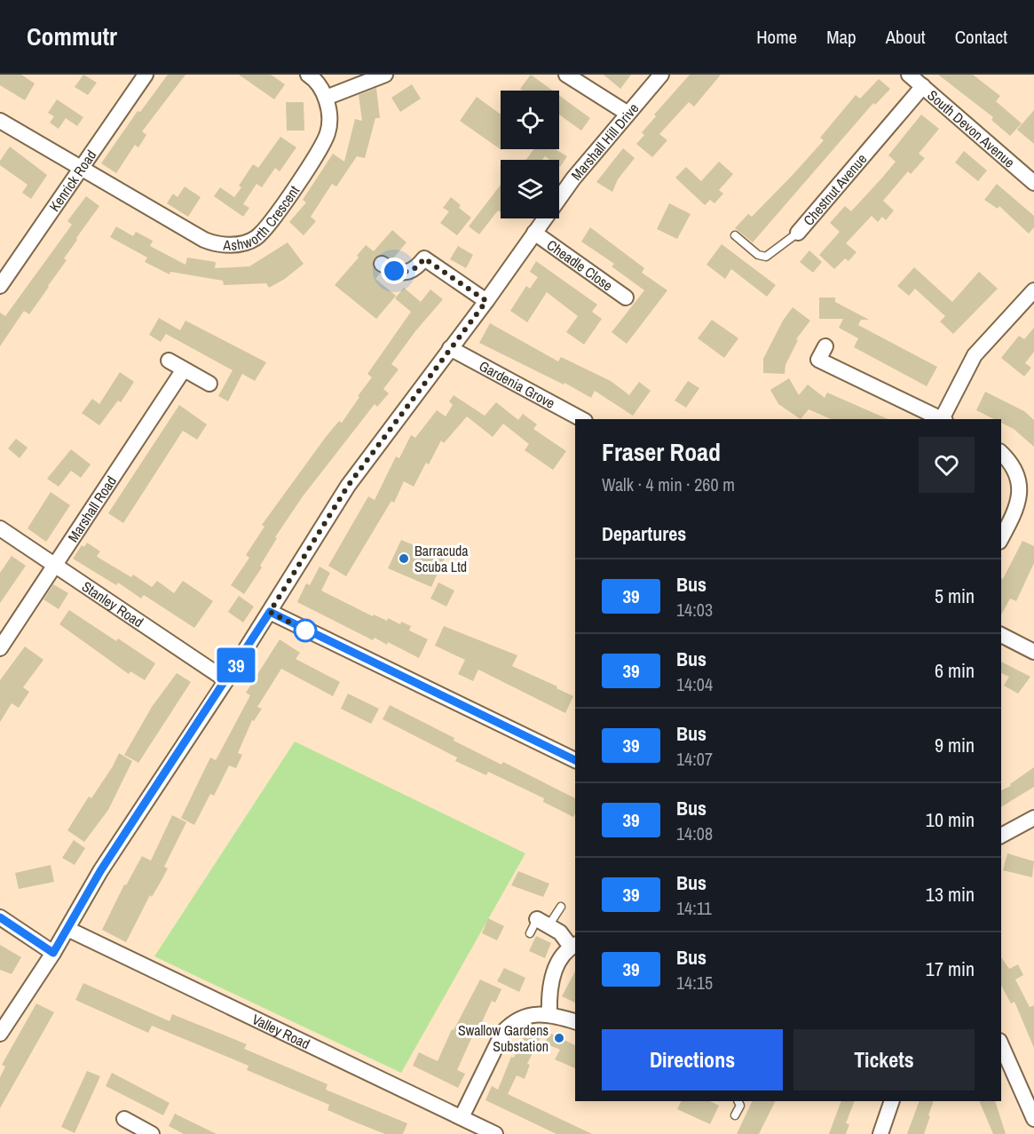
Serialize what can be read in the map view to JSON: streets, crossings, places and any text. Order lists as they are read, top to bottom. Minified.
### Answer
{"streets":{"street":["South Devon Avenue","Marshall Hill Drive","Kenrick Road","Chestnut Avenue","Ashworth Crescent","Cheadle Close","Gardenia Grove","Marshall Road","Stanley Road","Valley Road"]},"crossings":[["South Devon Avenue","Chestnut Avenue"],["Marshall Hill Drive","Cheadle Close"],["Marshall Hill Drive","Gardenia Grove"],["Marshall Hill Drive","Stanley Road"],["Marshall Hill Drive","Valley Road"],["Kenrick Road","Ashworth Crescent"],["Marshall Road","Stanley Road"]],"places":["Barracuda Scuba Ltd","Swallow Gardens Substation"],"lines":["bus line 39"],"page":{"header":"Commutr","nav":["Home","Map","About","Contact"],"on_map":"39","heading":[["Fraser Road","Walk · 4 min · 260 m"],"Departures"],"list":[{"mark":"39","name":"Bus","note":"14:03","value":"5 min"},{"mark":"39","name":"Bus","note":"14:04","value":"6 min"},{"mark":"39","name":"Bus","note":"14:07","value":"9 min"},{"mark":"39","name":"Bus","note":"14:08","value":"10 min"},{"mark":"39","name":"Bus","note":"14:11","value":"13 min"},{"mark":"39","name":"Bus","note":"14:15","value":"17 min"}],"buttons":["Directions","Tickets"]}}
